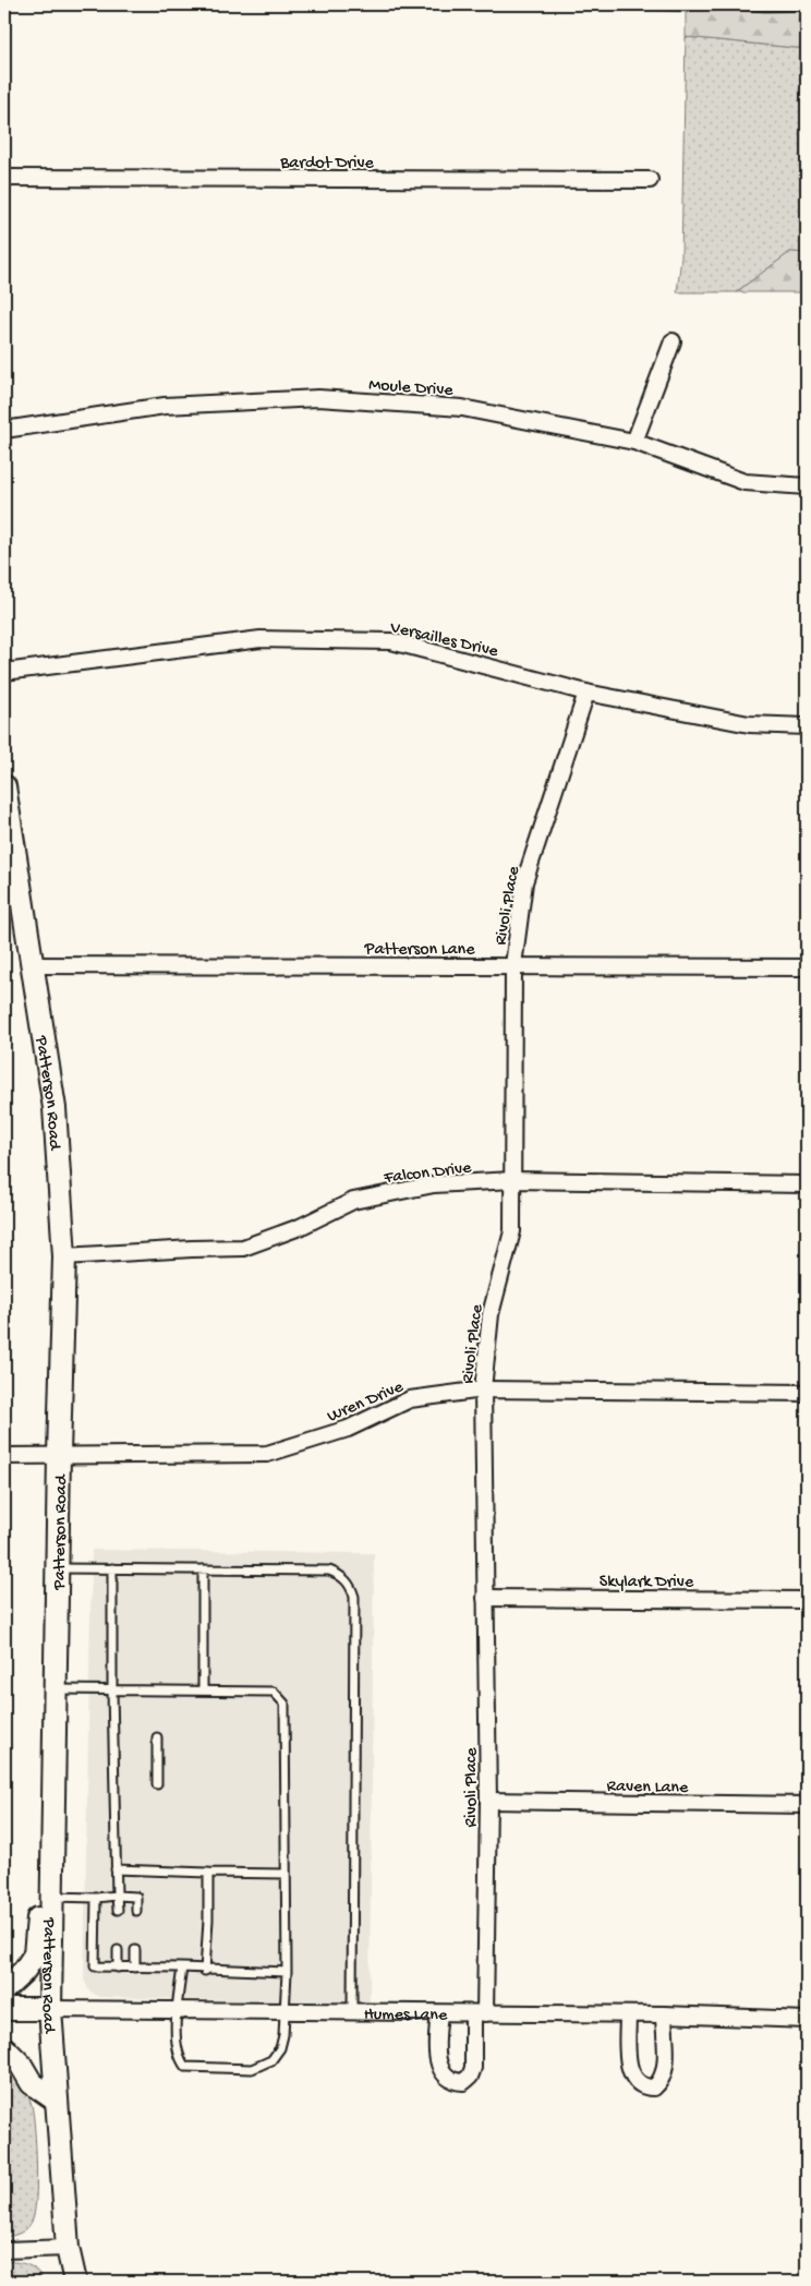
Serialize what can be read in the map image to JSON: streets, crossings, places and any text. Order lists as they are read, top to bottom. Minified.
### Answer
{"streets":{"main road":["Patterson Road","Humes Lane"],"street":["Bardot Drive","Moule Drive","Versailles Drive","Rivoli Place","Patterson Lane","Falcon Drive","Wren Drive","Skylark Drive","Raven Lane"]},"crossings":[["Versailles Drive","Rivoli Place"],["Rivoli Place","Patterson Lane"],["Rivoli Place","Falcon Drive"],["Rivoli Place","Wren Drive"],["Rivoli Place","Skylark Drive"],["Rivoli Place","Raven Lane"],["Rivoli Place","Humes Lane"],["Patterson Lane","Patterson Road"],["Patterson Road","Falcon Drive"],["Patterson Road","Wren Drive"],["Patterson Road","Humes Lane"]]}
